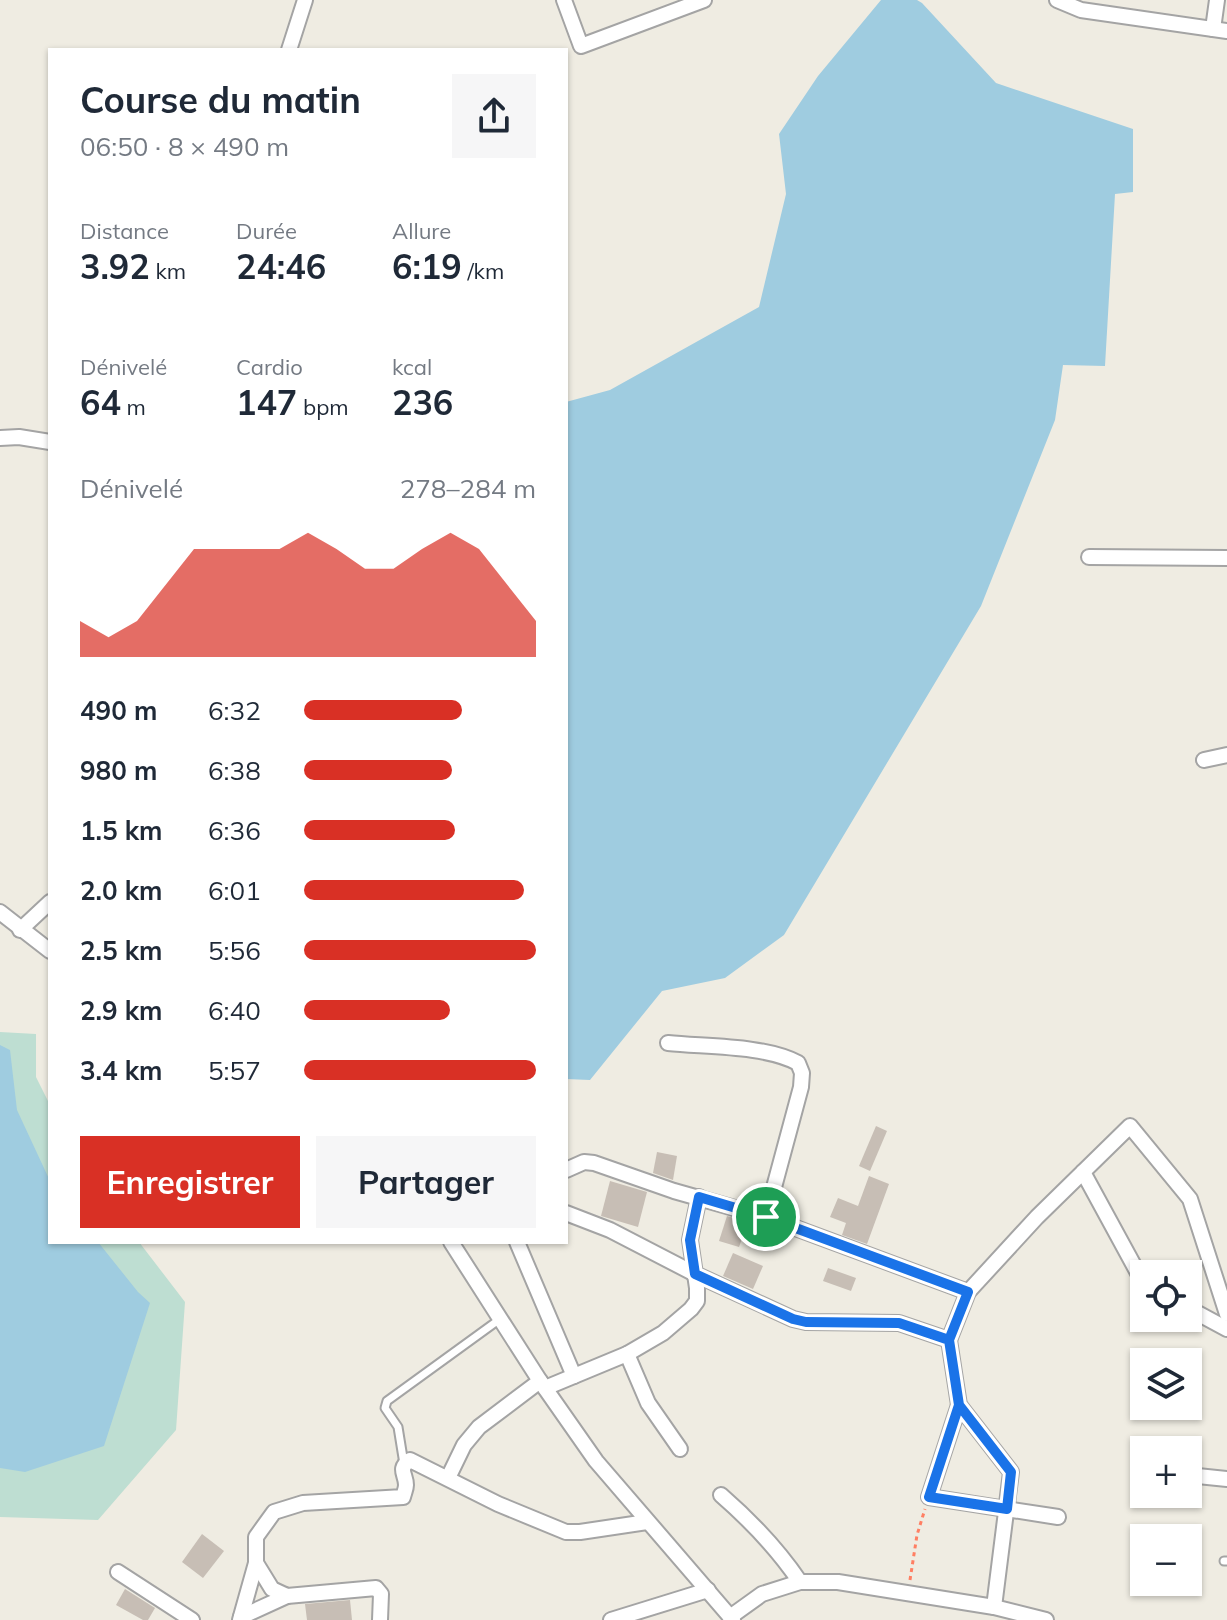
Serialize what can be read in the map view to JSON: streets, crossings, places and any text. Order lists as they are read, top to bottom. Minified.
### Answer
{"page":{"heading":["Course du matin","06:50 · 8 × 490 m"],"stats":[["Distance","3.92 km"],["Durée","24:46"],["Allure","6:19 /km"],["Dénivelé","64 m"],["Cardio","147 bpm"],["kcal","236"]],"chart":["Dénivelé","278–284 m"],"list":[{"name":"490 m","note":"6:32"},{"name":"980 m","note":"6:38"},{"name":"1.5 km","note":"6:36"},{"name":"2.0 km","note":"6:01"},{"name":"2.5 km","note":"5:56"},{"name":"2.9 km","note":"6:40"},{"name":"3.4 km","note":"5:57"}],"buttons":["Enregistrer","Partager"],"map_buttons":["+","−"]}}
